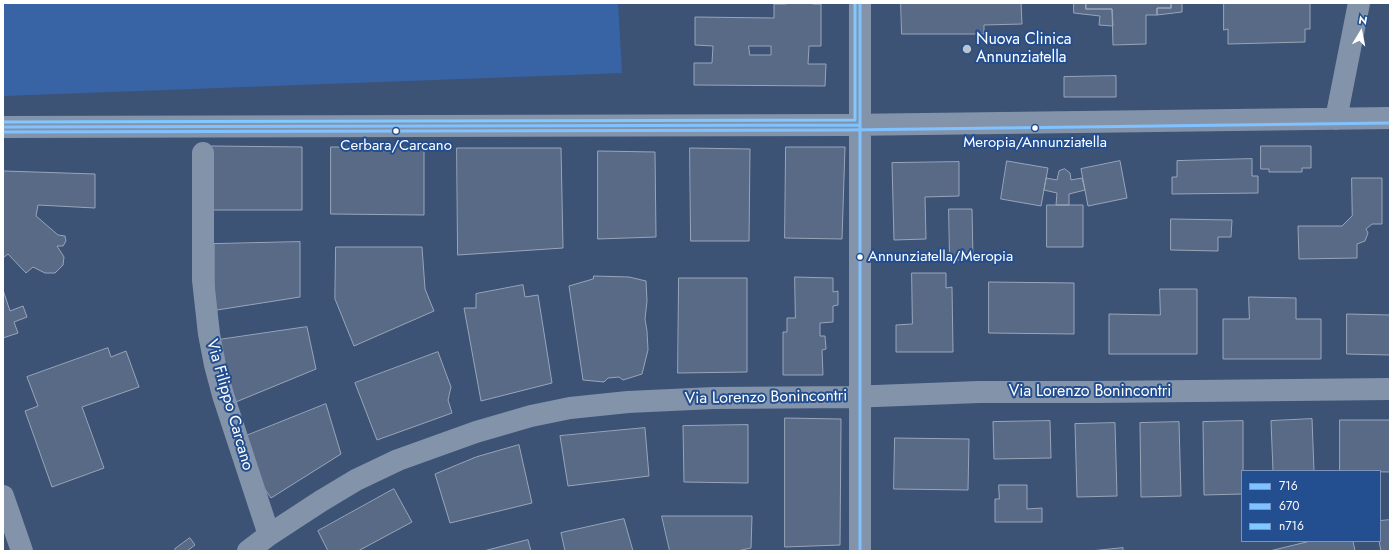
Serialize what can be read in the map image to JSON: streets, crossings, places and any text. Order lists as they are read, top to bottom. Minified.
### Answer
{"streets":{"street":["Via Lorenzo Bonincontri","Via Filippo Carcano"]},"crossings":[["Via Lorenzo Bonincontri","Via Filippo Carcano"]],"places":["Nuova Clinica Annunziatella","Meropia/Annunziatella","Cerbara/Carcano","Annunziatella/Meropia"],"lines":["transit line 716","transit line n716","transit line 670"],"legend":["716","670","n716"],"north":"top"}
